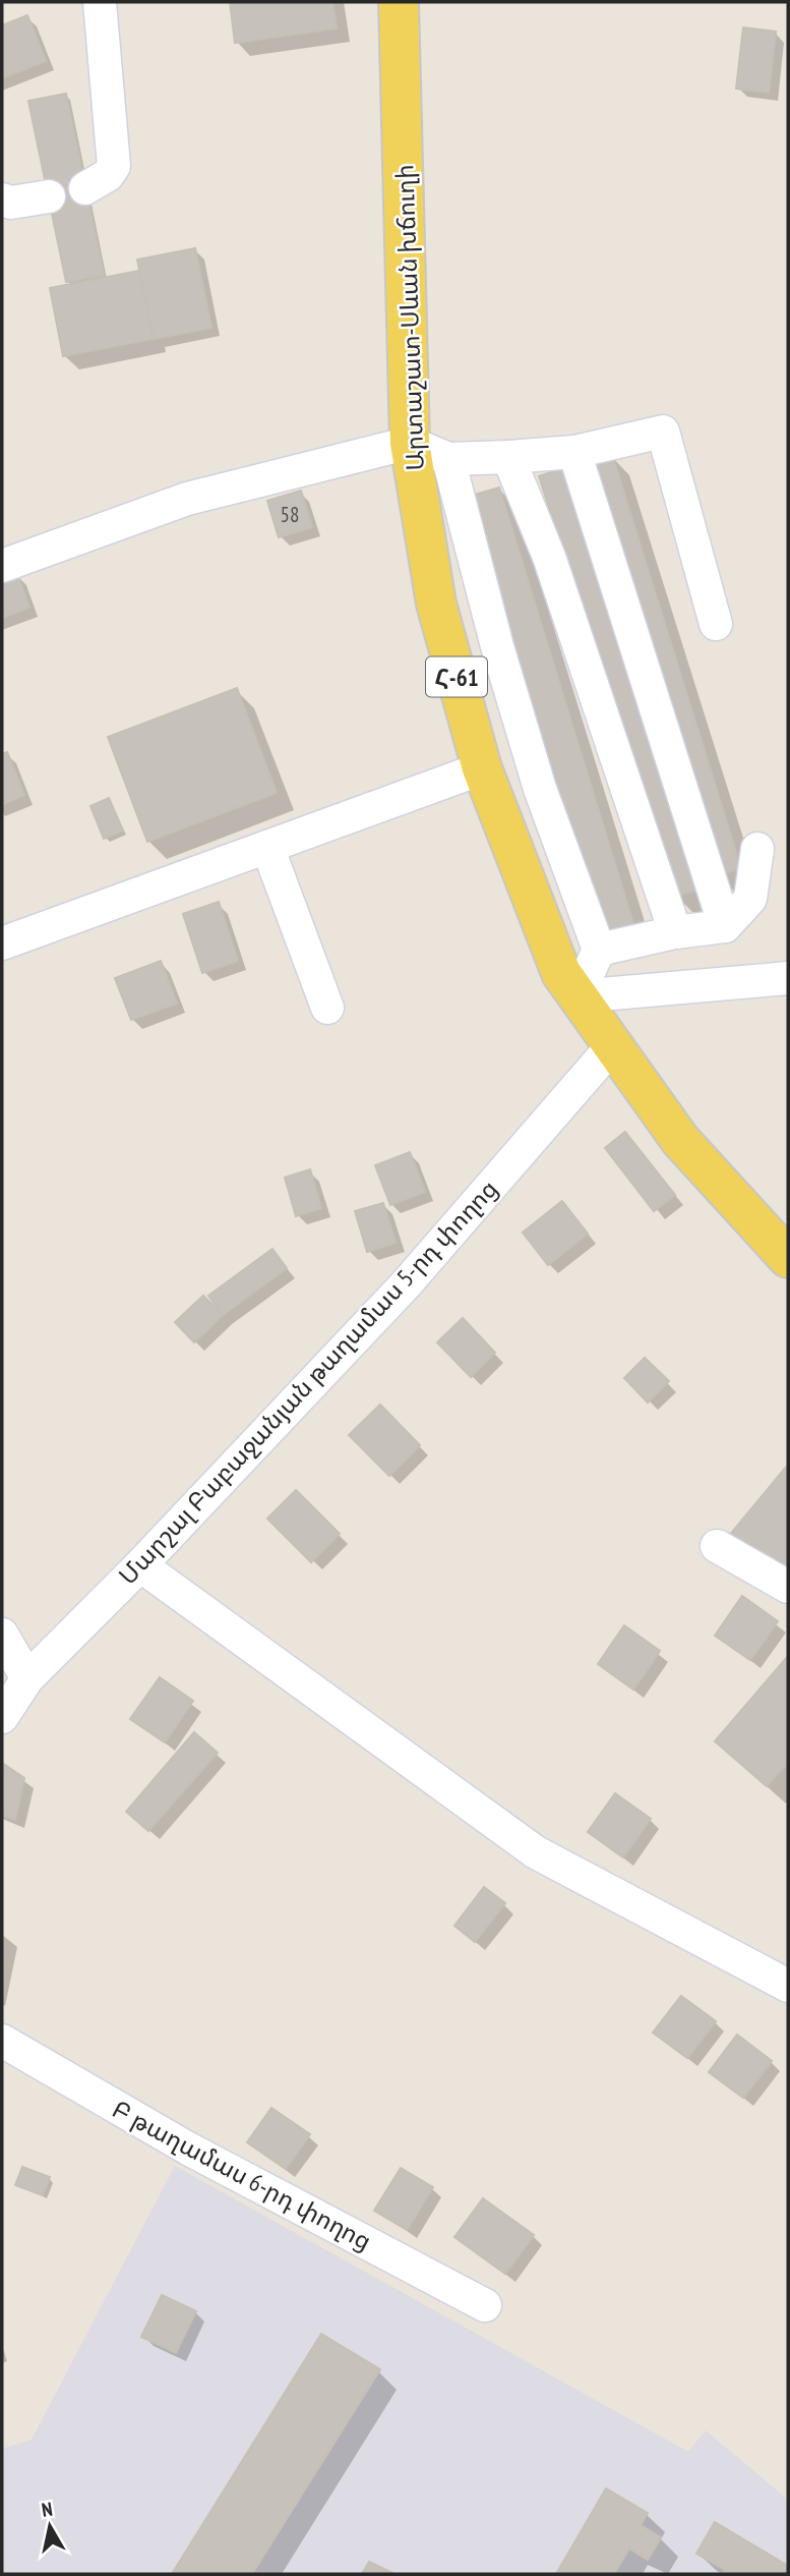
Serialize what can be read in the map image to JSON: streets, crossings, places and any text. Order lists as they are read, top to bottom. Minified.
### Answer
{"streets":{"main road":["Արտաշատ-Սևան խճուղի","Հ-61"],"street":["Մարշալ Բաբաջանյան թաղամաս 5-րդ փողոց","Բ թաղամաս 6-րդ փողոց"]},"crossings":[["Արտաշատ-Սևան խճուղի","Մարշալ Բաբաջանյան թաղամաս 5-րդ փողոց"]],"house_numbers":["58"],"north":"top"}
